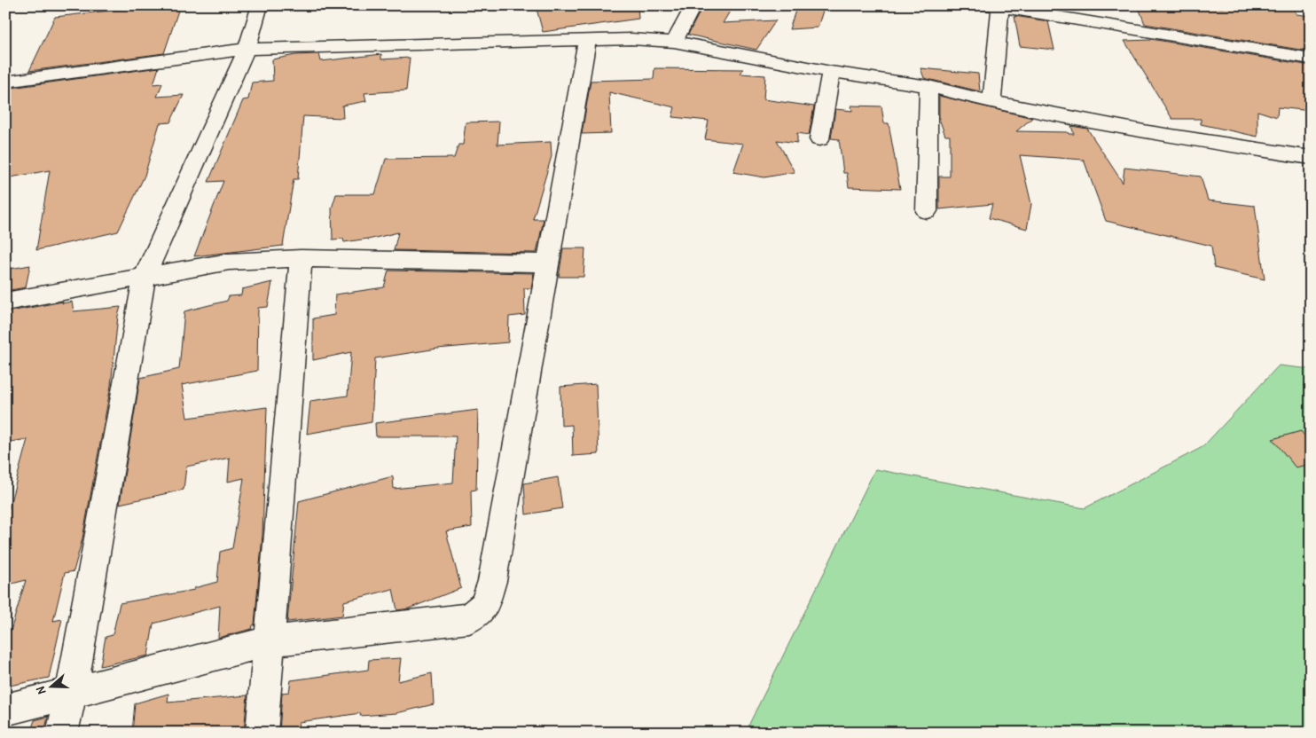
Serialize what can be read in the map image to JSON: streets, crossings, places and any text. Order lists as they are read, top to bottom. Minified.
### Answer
{"north":"left"}
